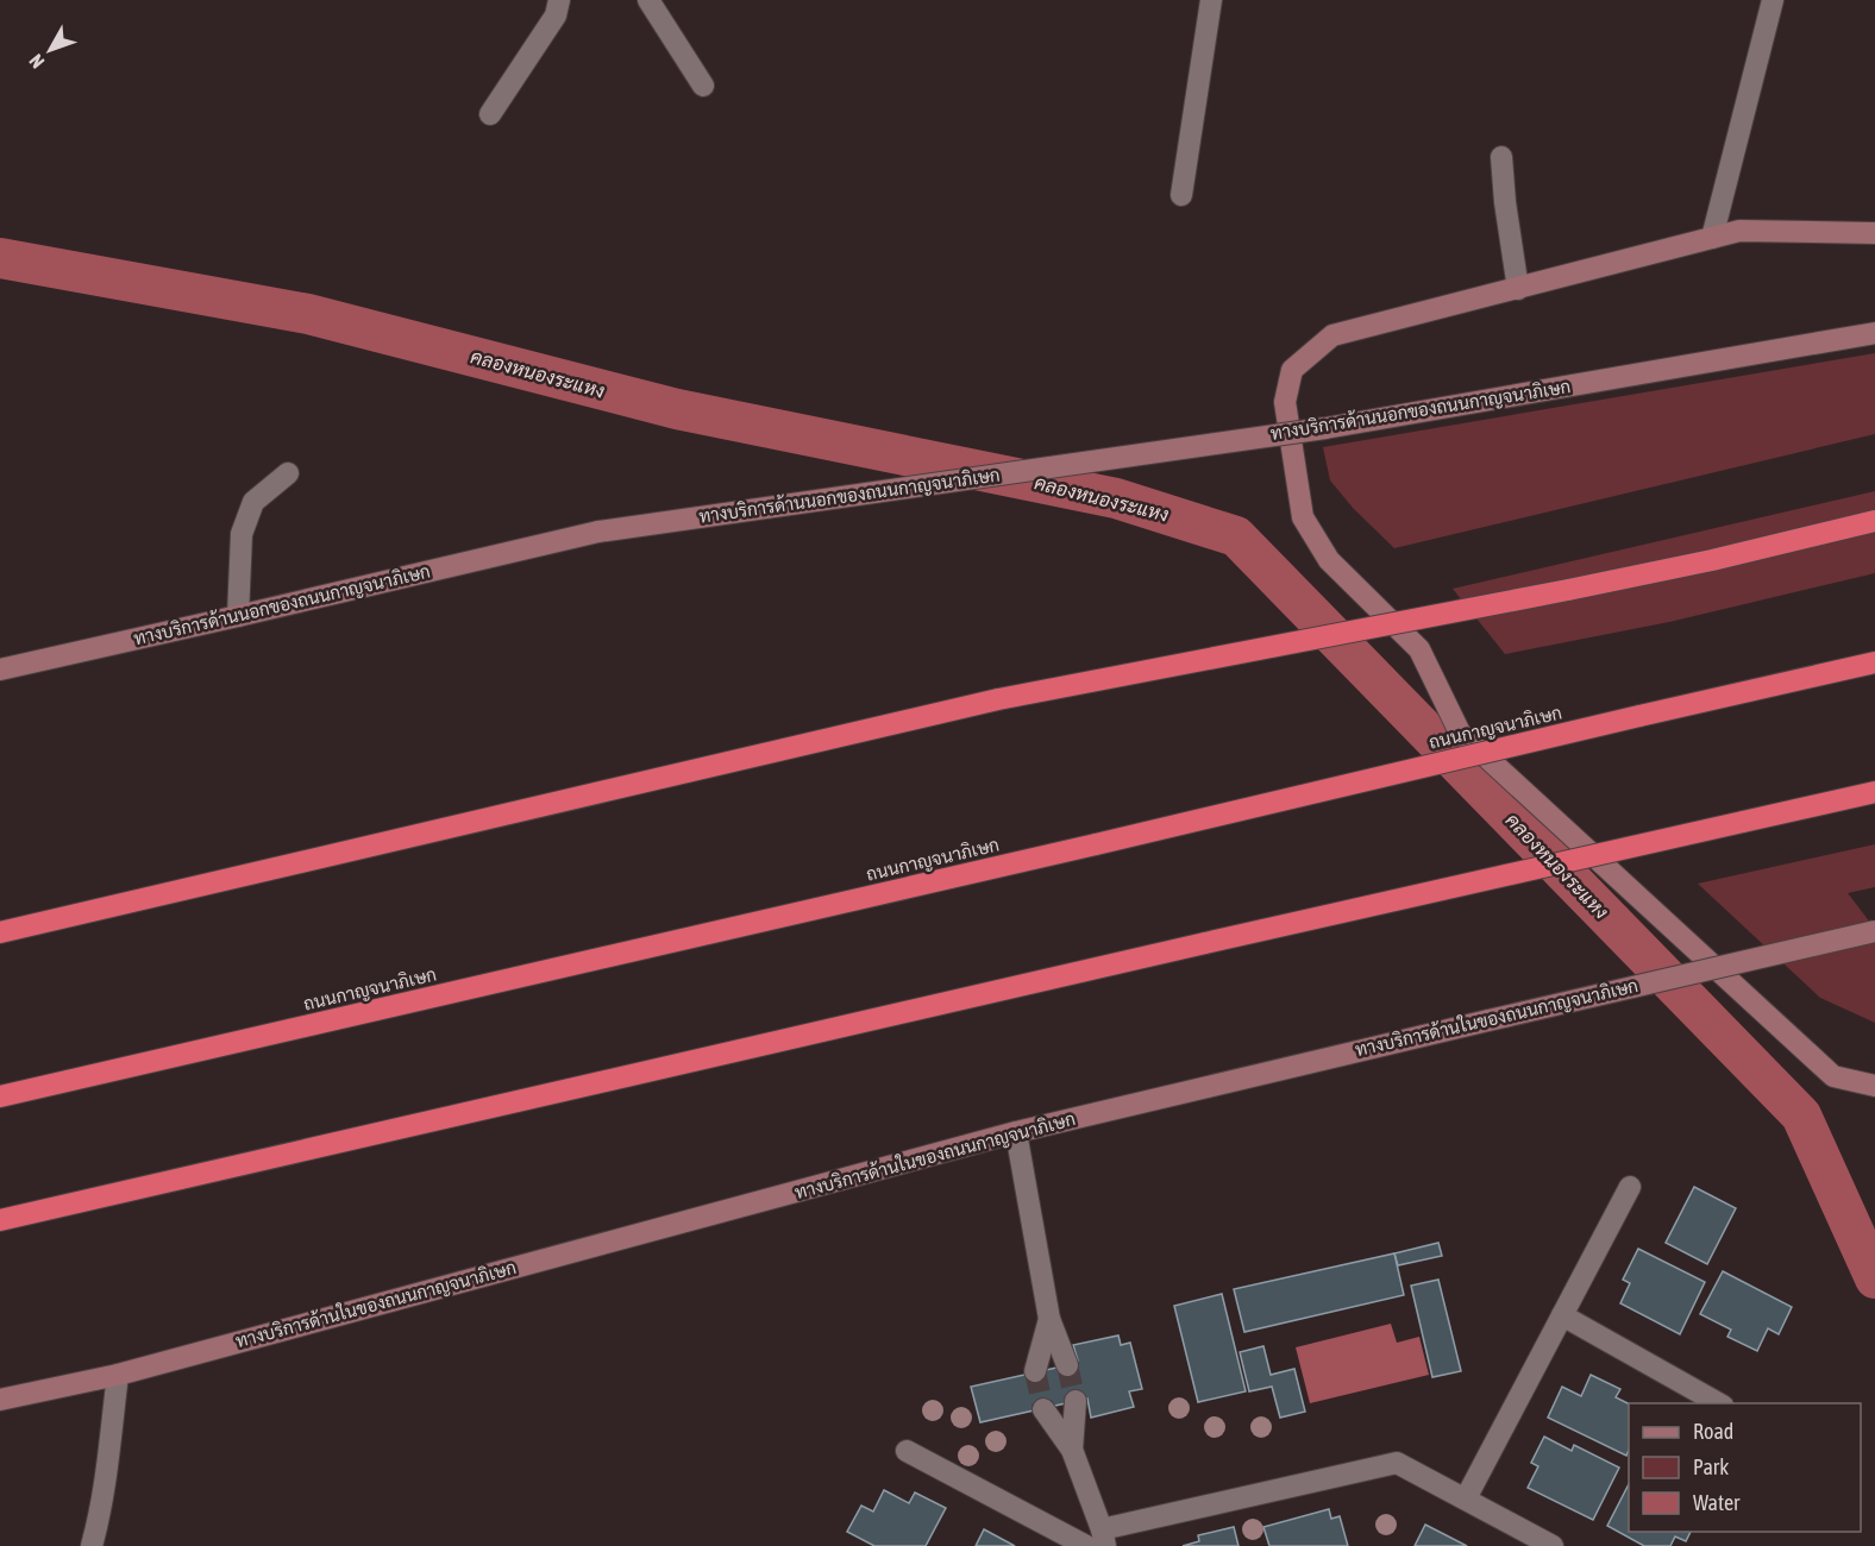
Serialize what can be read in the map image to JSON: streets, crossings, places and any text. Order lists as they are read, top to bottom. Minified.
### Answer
{"streets":{"highway":["ถนนกาญจนาภิเษก"],"main road":["ทางบริการด้านนอกของถนนกาญจนาภิเษก","ทางบริการด้านในของถนนกาญจนาภิเษก"]},"water":["คลองหนองระแหง"],"legend":["Road","Park","Water"],"north":"bottom left"}
